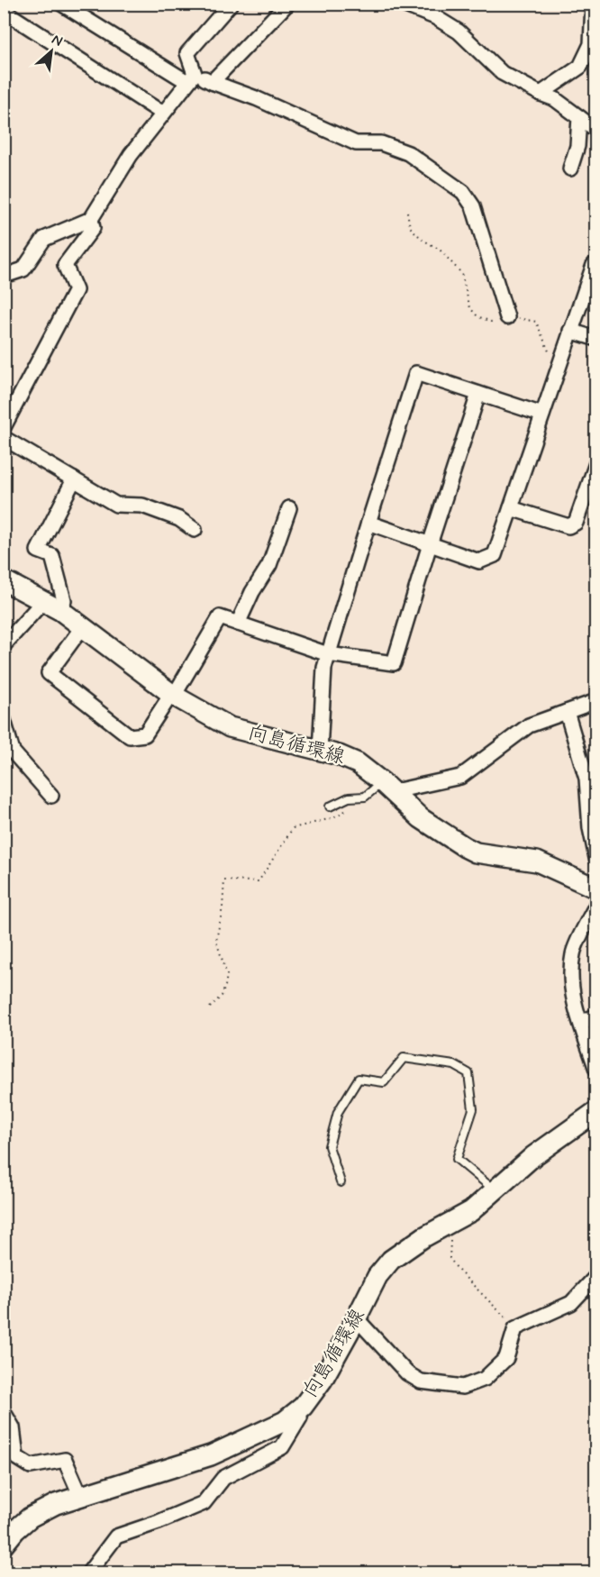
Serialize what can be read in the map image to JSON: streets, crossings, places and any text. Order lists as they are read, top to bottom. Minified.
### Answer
{"streets":{"main road":["向島循環線"]},"north":"top right"}
